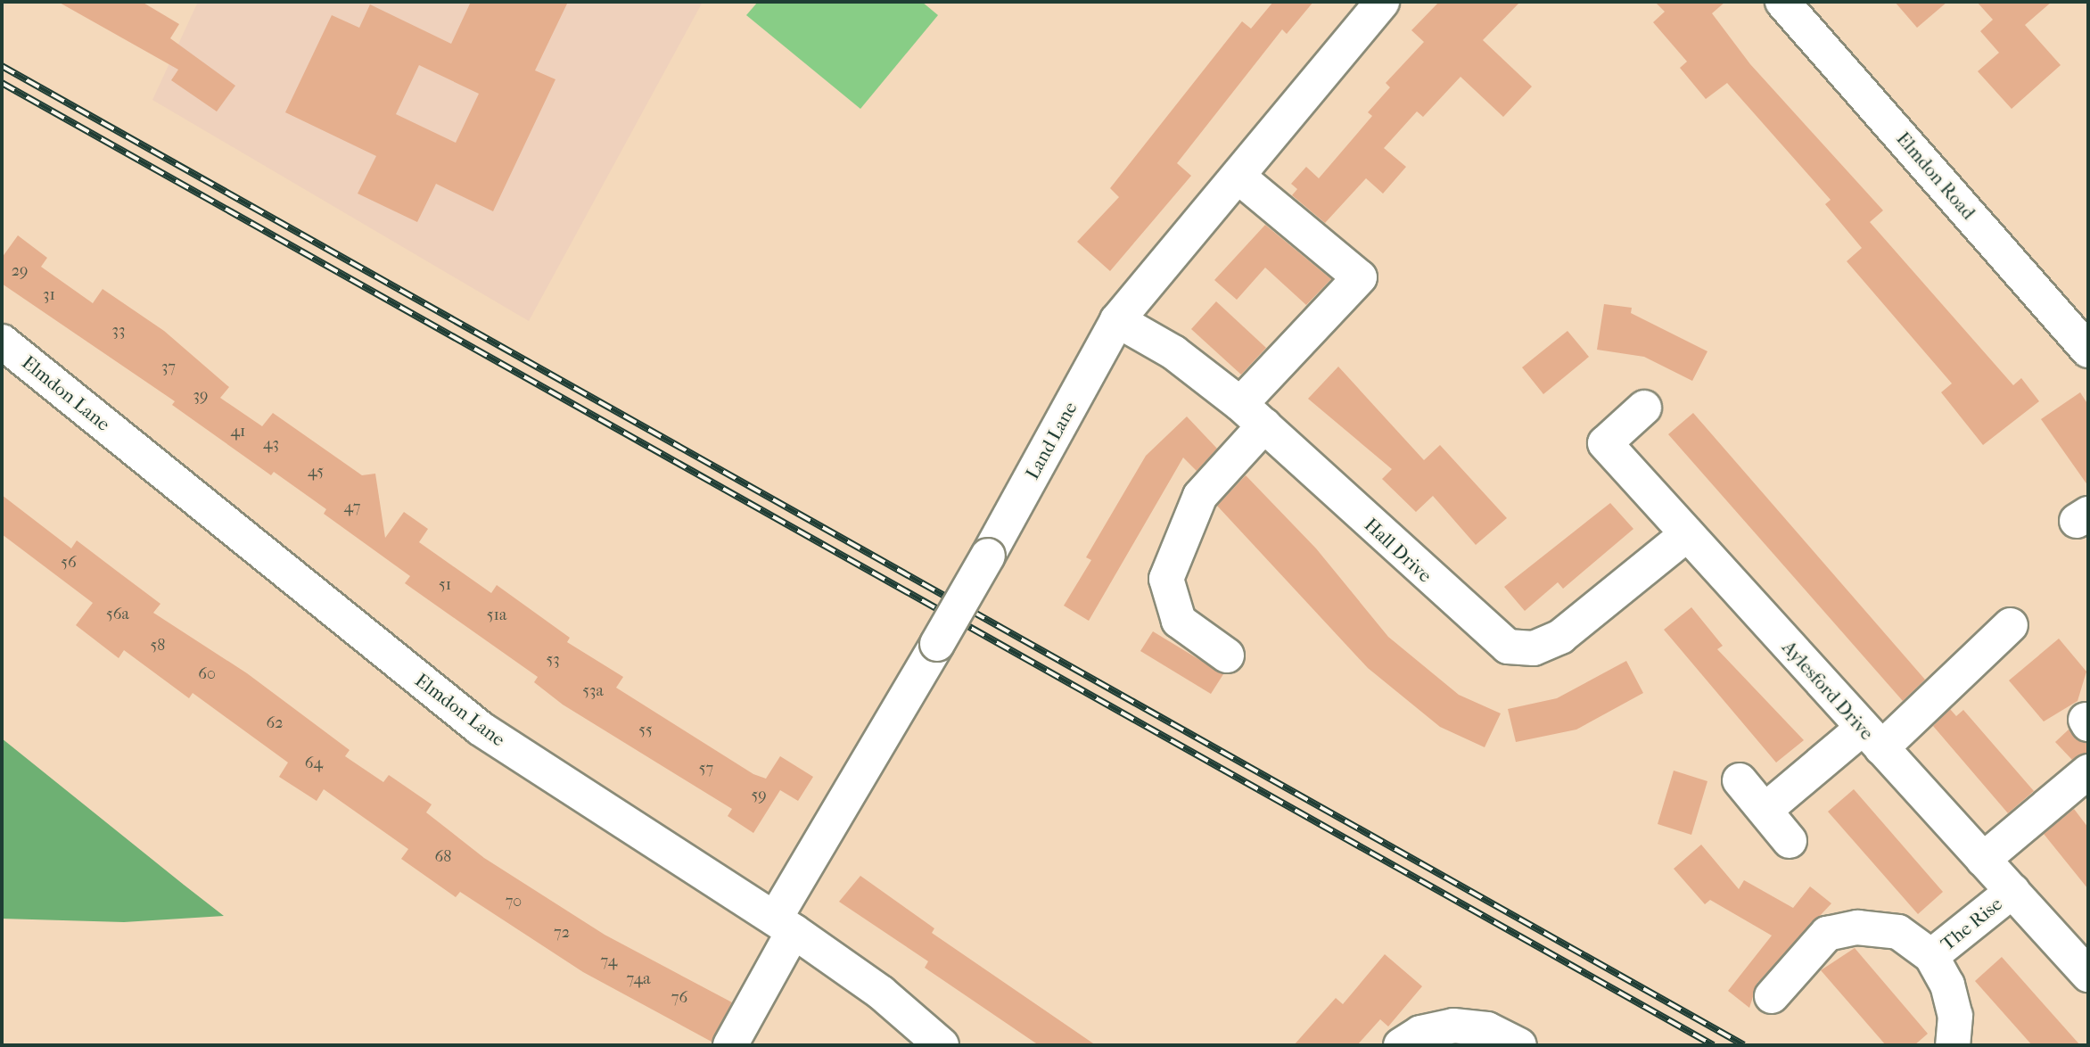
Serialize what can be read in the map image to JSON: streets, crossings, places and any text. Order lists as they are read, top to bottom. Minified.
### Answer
{"streets":{"street":["Elmdon Road","Elmdon Lane","Land Lane","Hall Drive","Aylesford Drive","The Rise"]},"crossings":[["Elmdon Lane","Land Lane"],["Land Lane","Hall Drive"],["Hall Drive","Aylesford Drive"],["Aylesford Drive","The Rise"]],"house_numbers":["29","31","33","37","39","41","43","45","47","56","51","56a","51a","58","53","60","53a","62","55","64","57","59","68","70","72","74","74a","76"]}
